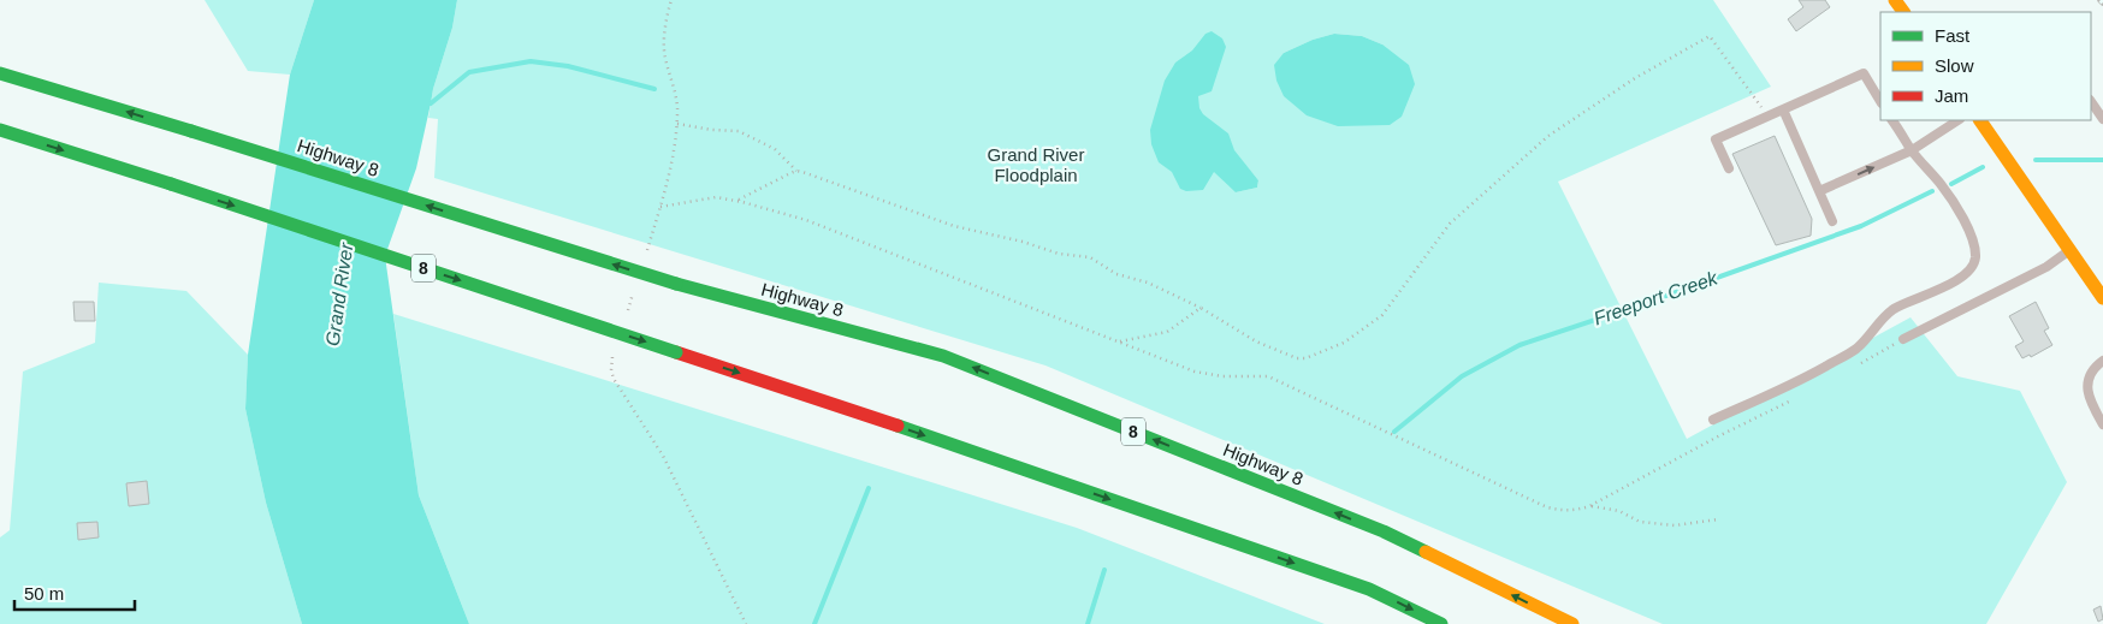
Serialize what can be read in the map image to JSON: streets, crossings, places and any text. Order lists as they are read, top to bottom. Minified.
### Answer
{"streets":{"main road":["Highway 8","8"]},"water":["Grand River","Freeport Creek"],"parks":["Grand River Floodplain"],"legend":["Fast","Slow","Jam"],"scale_bar":"50 m"}
